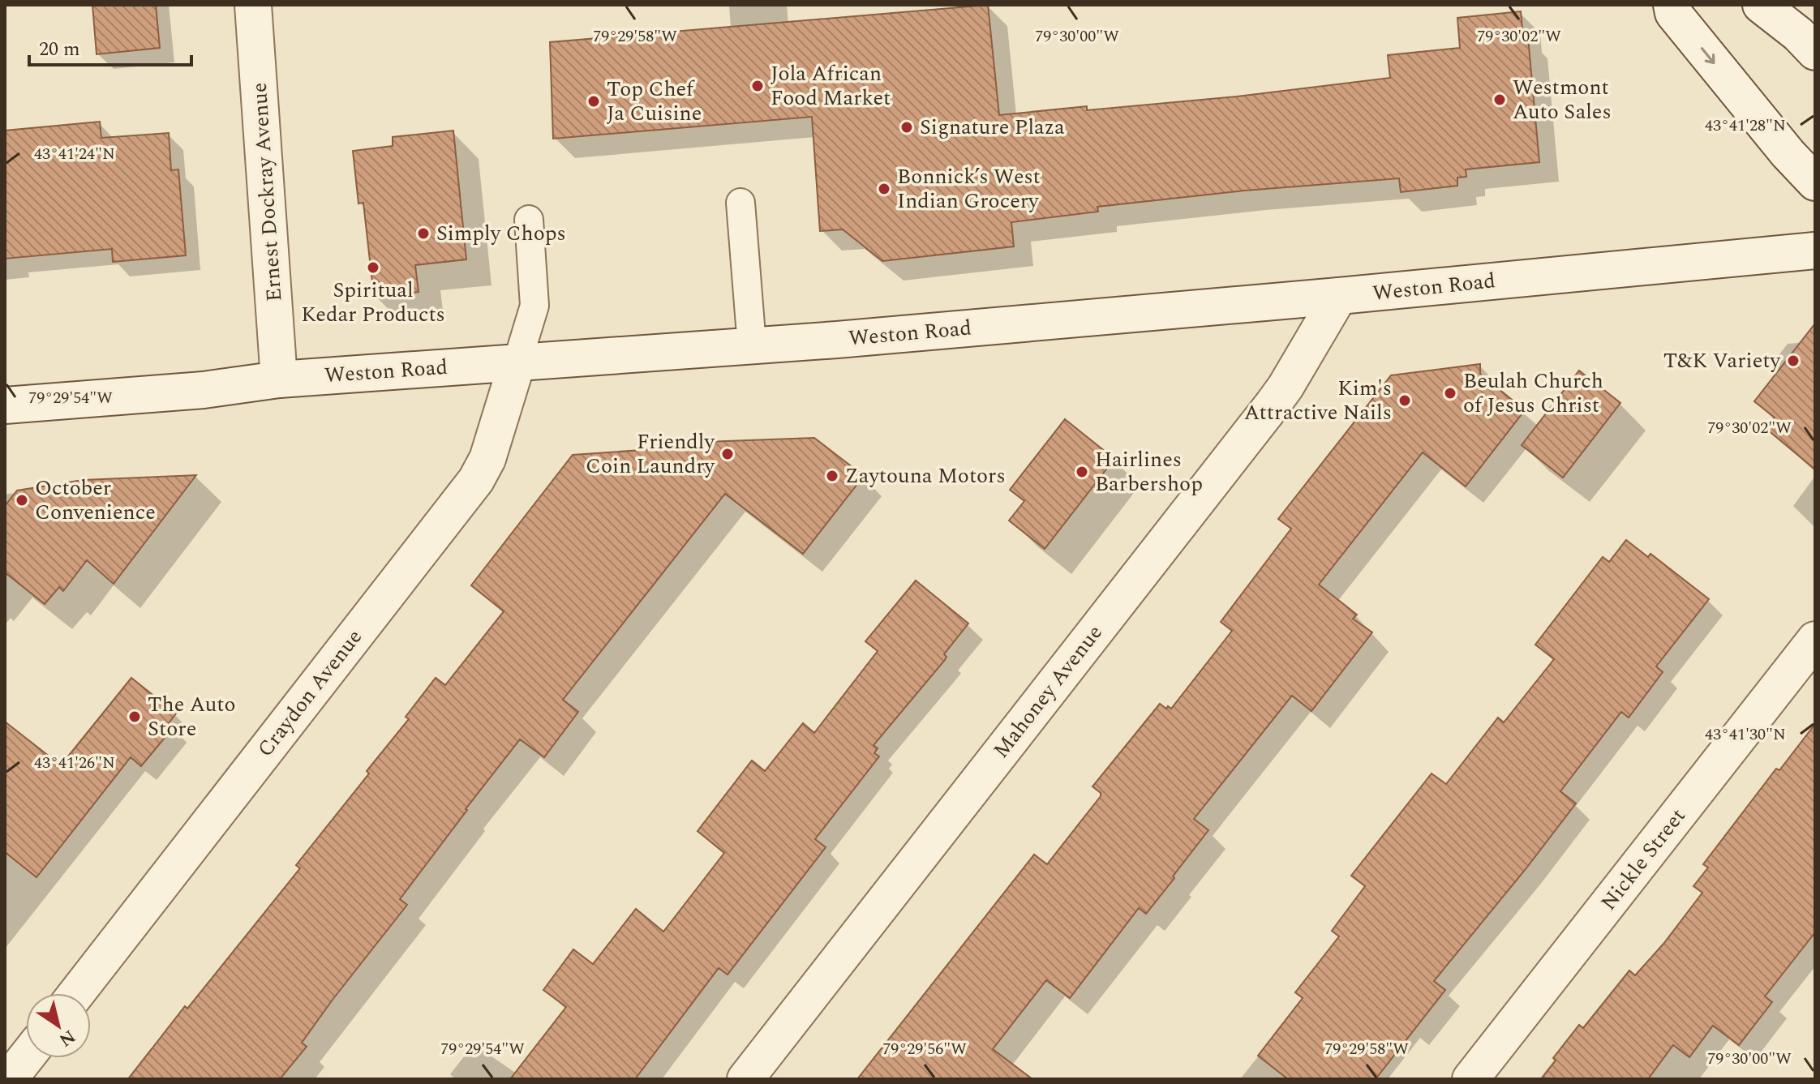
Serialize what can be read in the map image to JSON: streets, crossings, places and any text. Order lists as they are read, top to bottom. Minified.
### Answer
{"streets":{"street":["Ernest Dockray Avenue","Weston Road","Mahoney Avenue","Craydon Avenue","Nickle Street"]},"crossings":[["Ernest Dockray Avenue","Weston Road"],["Weston Road","Mahoney Avenue"],["Weston Road","Craydon Avenue"]],"places":["Jola African Food Market","Westmont Auto Sales","Top Chef Ja Cuisine","Signature Plaza","Bonnick’s West Indian Grocery","Simply Chops","Spiritual Kedar Products","T&K Variety","Beulah Church of Jesus Christ","Kim's Attractive Nails","Friendly Coin Laundry","Hairlines Barbershop","Zaytouna Motors","October Convenience","The Auto Store"],"scale_bar":"20 m","north":"bottom right","coordinates":["79°29'58\"W","79°30'00\"W","79°30'02\"W","43°41'28\"N","43°41'24\"N","79°29'54\"W","43°41'30\"N","43°41'26\"N","79°29'56\"W"]}
